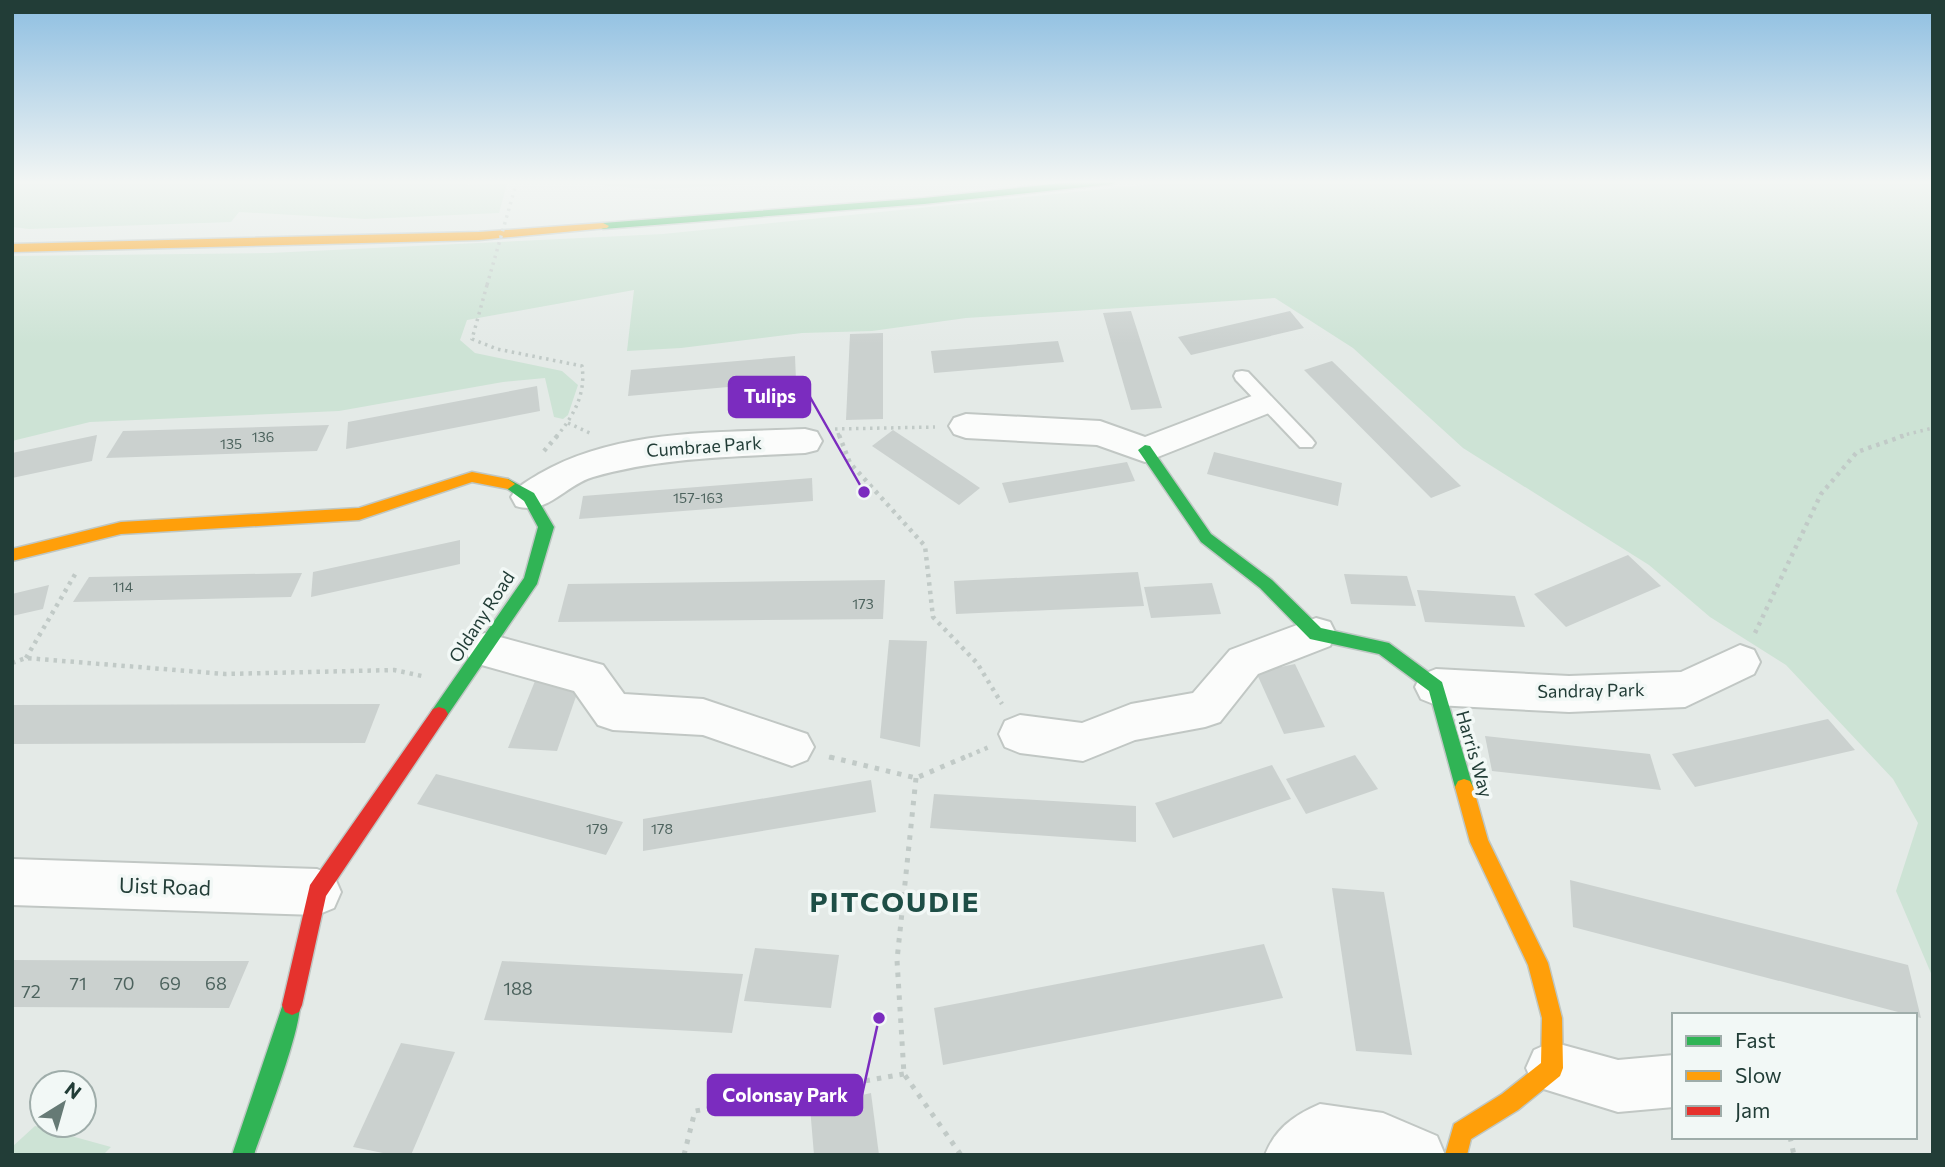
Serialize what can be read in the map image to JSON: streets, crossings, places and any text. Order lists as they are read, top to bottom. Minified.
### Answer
{"streets":{"street":["Cumbrae Park","Oldany Road","Sandray Park","Harris Way","Uist Road"]},"crossings":[["Cumbrae Park","Oldany Road"],["Oldany Road","Uist Road"],["Sandray Park","Harris Way"]],"districts":["PITCOUDIE"],"places":["Tulips","Colonsay Park"],"house_numbers":["136","135","157-163","114","173","179","178","71","70","69","68","188","72"],"legend":["Fast","Slow","Jam"],"north":"top right"}
